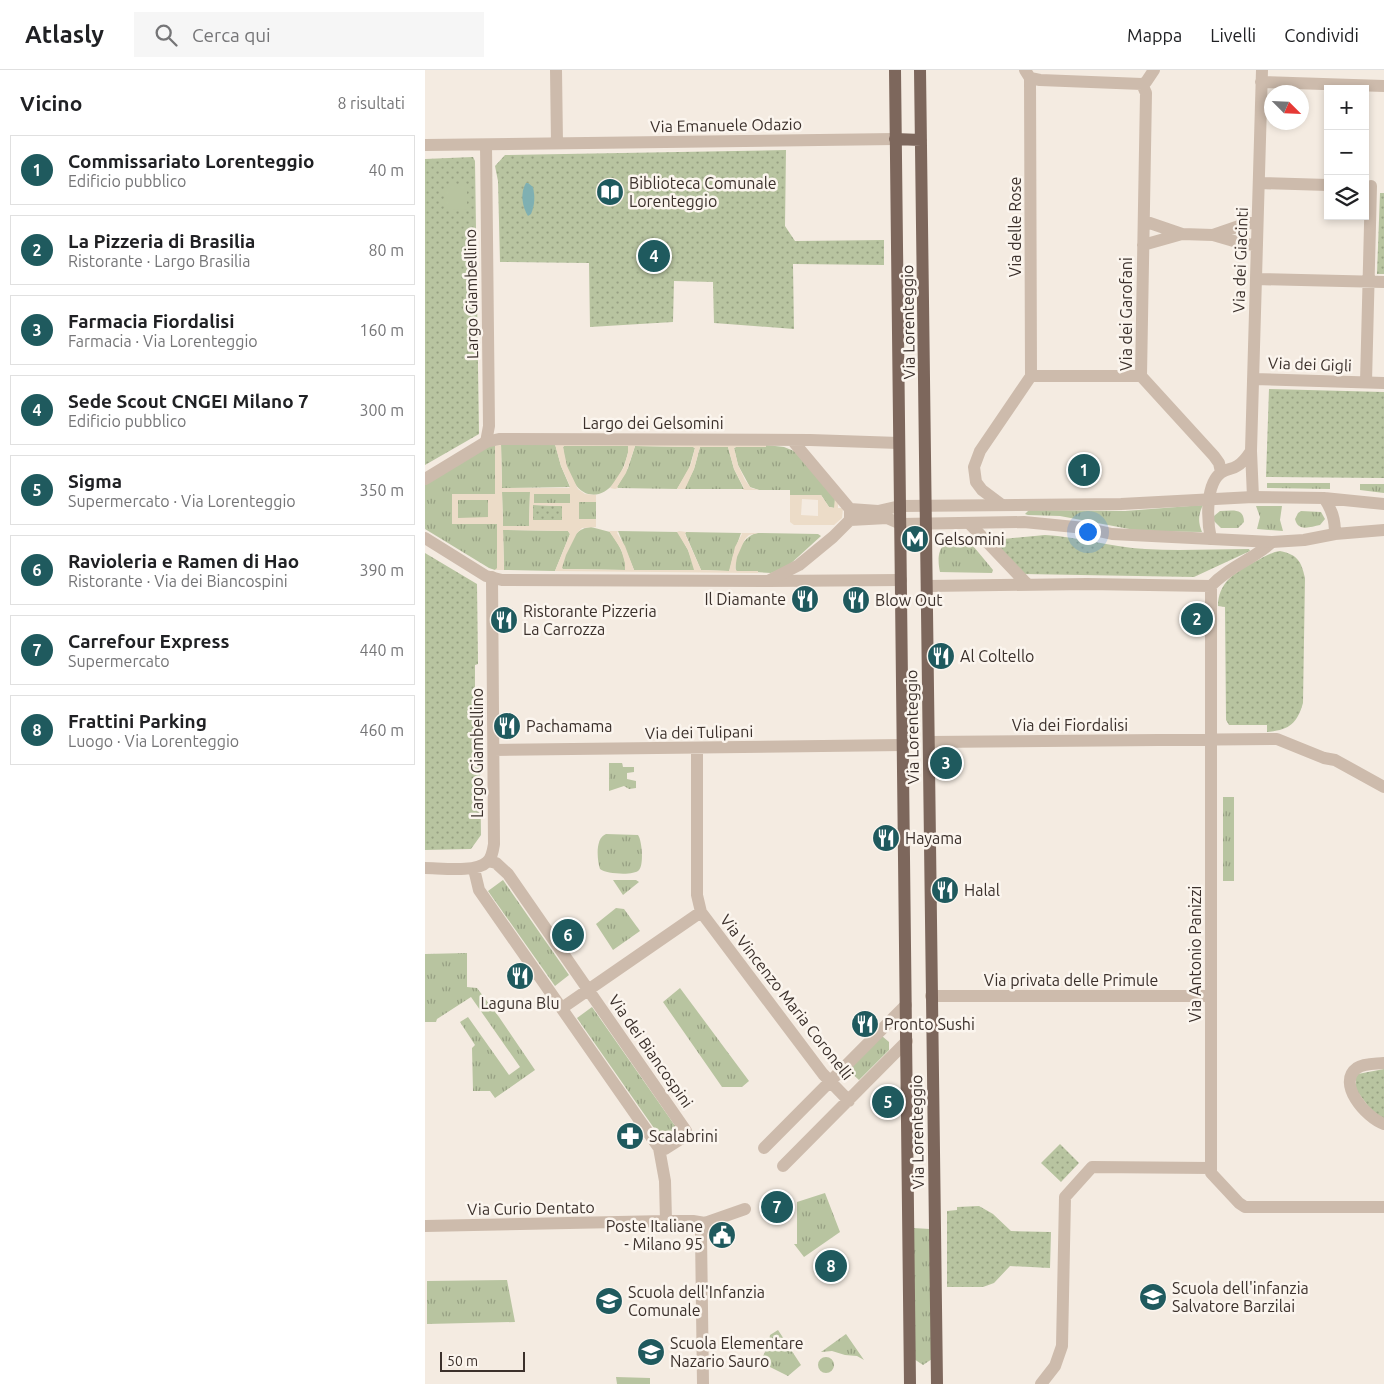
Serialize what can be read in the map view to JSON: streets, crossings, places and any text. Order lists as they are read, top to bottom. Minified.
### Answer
{"streets":{"main road":["Via Lorenteggio"],"street":["Via Emanuele Odazio","Via delle Rose","Via dei Giacinti","Largo Giambellino","Via dei Garofani","Via dei Gigli","Largo dei Gelsomini","Via dei Fiordalisi","Via dei Tulipani","Via Antonio Panizzi","Via privata delle Primule","Via Vincenzo Maria Coronelli","Via dei Biancospini","Via Curio Dentato"]},"crossings":[["Via Emanuele Odazio","Via Lorenteggio"],["Via delle Rose","Via dei Garofani"],["Via dei Giacinti","Via dei Garofani"],["Via dei Giacinti","Via dei Gigli"],["Largo Giambellino","Largo dei Gelsomini"],["Largo Giambellino","Via dei Tulipani"],["Largo Giambellino","Via dei Biancospini"],["Via Lorenteggio","Largo dei Gelsomini"],["Via Lorenteggio","Via dei Fiordalisi"],["Via Lorenteggio","Via dei Tulipani"],["Via Lorenteggio","Via privata delle Primule"],["Via dei Fiordalisi","Via Antonio Panizzi"],["Via Antonio Panizzi","Via privata delle Primule"]],"places":{"library":["Biblioteca Comunale Lorenteggio"],"metro station":["Gelsomini"],"restaurant":["Il Diamante","Blow Out","Ristorante Pizzeria La Carrozza","Al Coltello","Pachamama","Hayama","Halal","Laguna Blu","Pronto Sushi"],"pharmacy":["Scalabrini"],"public building":["Poste Italiane - Milano 95"],"school or university":["Scuola dell'infanzia Salvatore Barzilai","Scuola dell'Infanzia Comunale","Scuola Elementare Nazario Sauro"]},"scale_bar":"50 m","north":"bottom right","page":{"header":"Atlasly","search":"Cerca qui","nav":["Mappa","Livelli","Condividi"],"heading":["Vicino","8 risultati"],"map_buttons":["+","−"],"list":[{"mark":"1","name":"Commissariato Lorenteggio","note":"Edificio pubblico","value":"40 m"},{"mark":"2","name":"La Pizzeria di Brasilia","note":"Ristorante · Largo Brasilia","value":"80 m"},{"mark":"3","name":"Farmacia Fiordalisi","note":"Farmacia · Via Lorenteggio","value":"160 m"},{"mark":"4","name":"Sede Scout CNGEI Milano 7","note":"Edificio pubblico","value":"300 m"},{"mark":"5","name":"Sigma","note":"Supermercato · Via Lorenteggio","value":"350 m"},{"mark":"6","name":"Ravioleria e Ramen di Hao","note":"Ristorante · Via dei Biancospini","value":"390 m"},{"mark":"7","name":"Carrefour Express","note":"Supermercato","value":"440 m"},{"mark":"8","name":"Frattini Parking","note":"Luogo · Via Lorenteggio","value":"460 m"}],"pins":["4","1","2","3","6","5","7","8"],"scale":"50 m"}}
